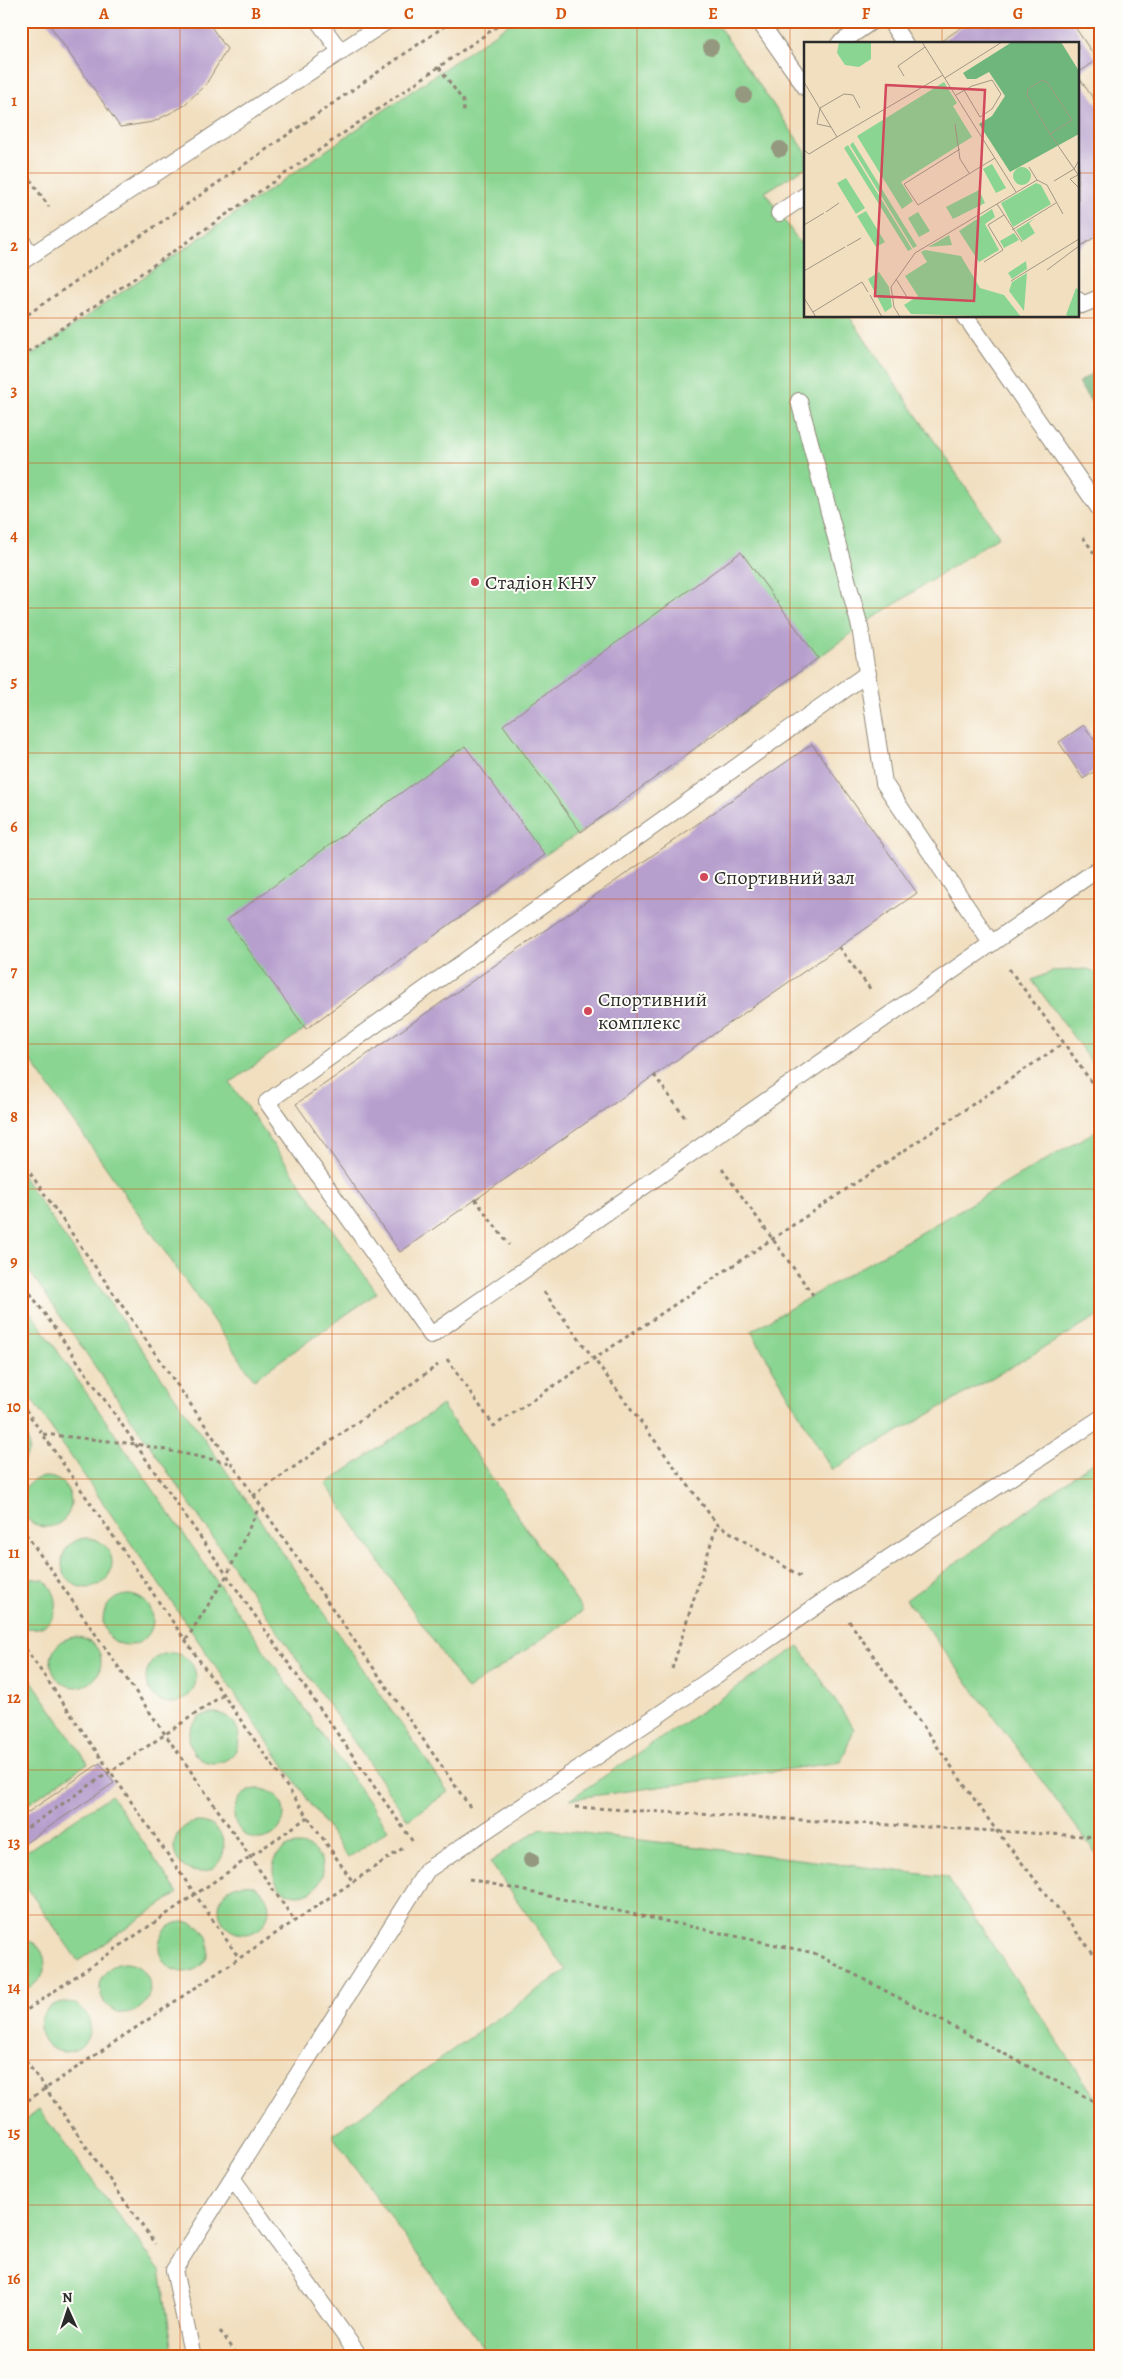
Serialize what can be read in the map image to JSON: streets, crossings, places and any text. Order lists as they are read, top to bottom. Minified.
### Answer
{"places":["Стадіон КНУ","Спортивний зал","Спортивний комплекс"],"north":"top","grid":{"columns":["A","B","C","D","E","F","G"],"rows":["1","2","3","4","5","6","7","8","9","10","11","12","13","14","15","16"]}}
